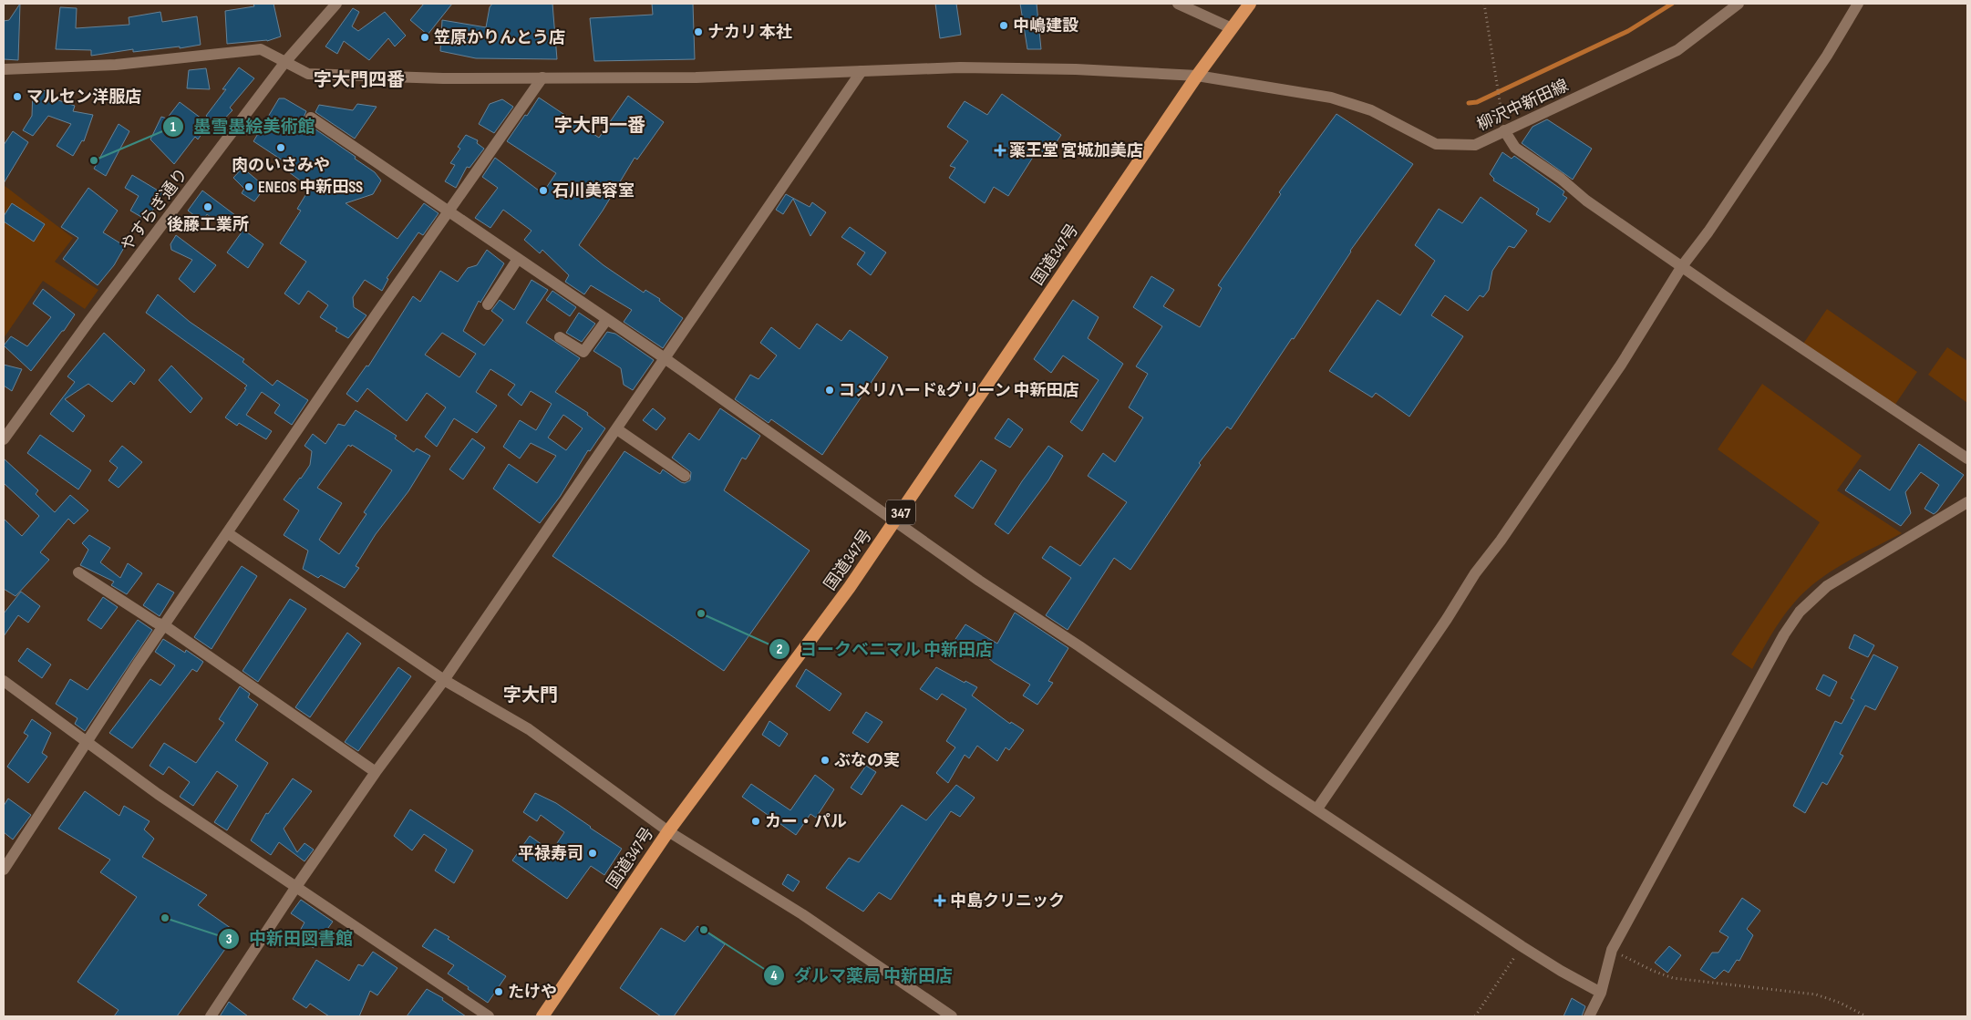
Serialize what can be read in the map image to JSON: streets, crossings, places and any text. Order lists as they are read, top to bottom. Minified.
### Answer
{"streets":{"highway":["国道347号","347"],"street":["柳沢中新田線","やすらぎ通り"]},"crossings":[["柳沢中新田線","やすらぎ通り"],["柳沢中新田線","国道347号"]],"districts":["字大門四番","字大門一番","字大門"],"places":{"other":["中嶋建設","ナカリ 本社","笠原かりんとう店","マルセン洋服店","肉のいさみや","墨雪墨絵美術館","ENEOS 中新田SS","石川美容室","後藤工業所","コメリハード&グリーン 中新田店","ヨークベニマル 中新田店","ぶなの実","カー・パル","平禄寿司","中新田図書館","ダルマ薬局 中新田店","たけや"],"health":["薬王堂 宮城加美店","中島クリニック"]}}
